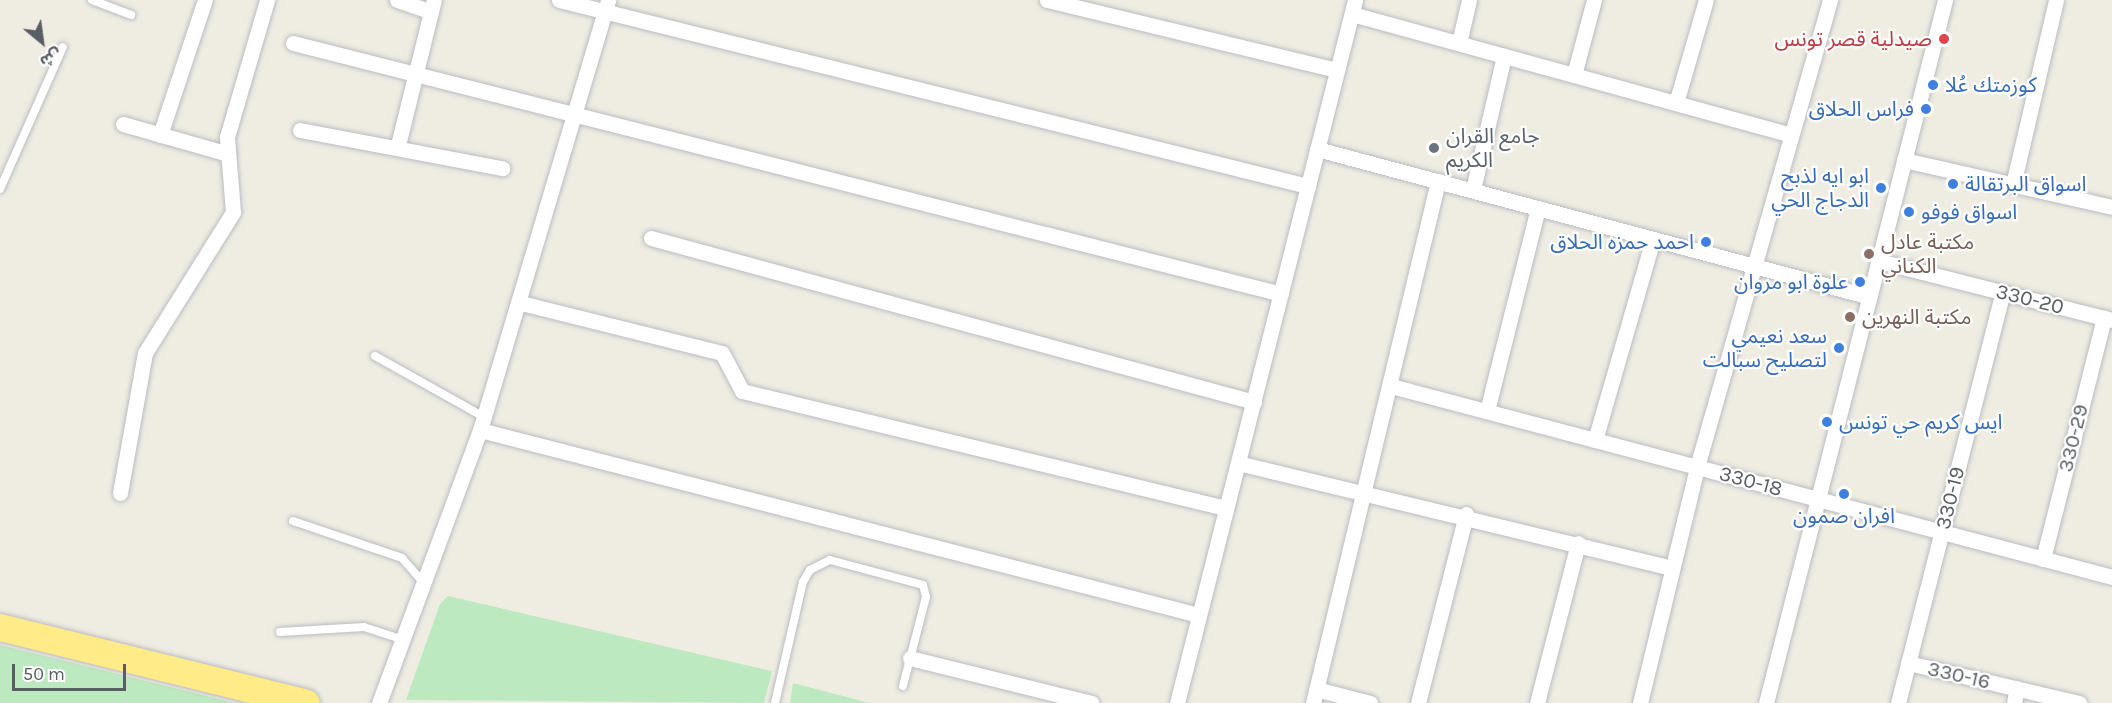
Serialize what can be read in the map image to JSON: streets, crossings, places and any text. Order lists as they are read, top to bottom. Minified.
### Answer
{"streets":{"street":["330-20","330-29","330-18","330-19","330-16"]},"crossings":[["330-20","330-29"],["330-20","330-19"],["330-29","330-18"],["330-18","330-19"],["330-19","330-16"]],"places":["صيدلية قصر تونس","كوزمتك عُلا","فراس الحلاق","جامع القران الكريم","اسواق البرتقالة","ابو ايه لذبح الدجاج الحي","اسواق فوفو","احمد حمزه الحلاق","مكتبة عادل الكناني","علوة ابو مروان","مكتبة النهرين","سعد نعيمي لتصليح سبالت","ايس كريم حي تونس","افران صمون"],"scale_bar":"50 m","north":"bottom right"}
